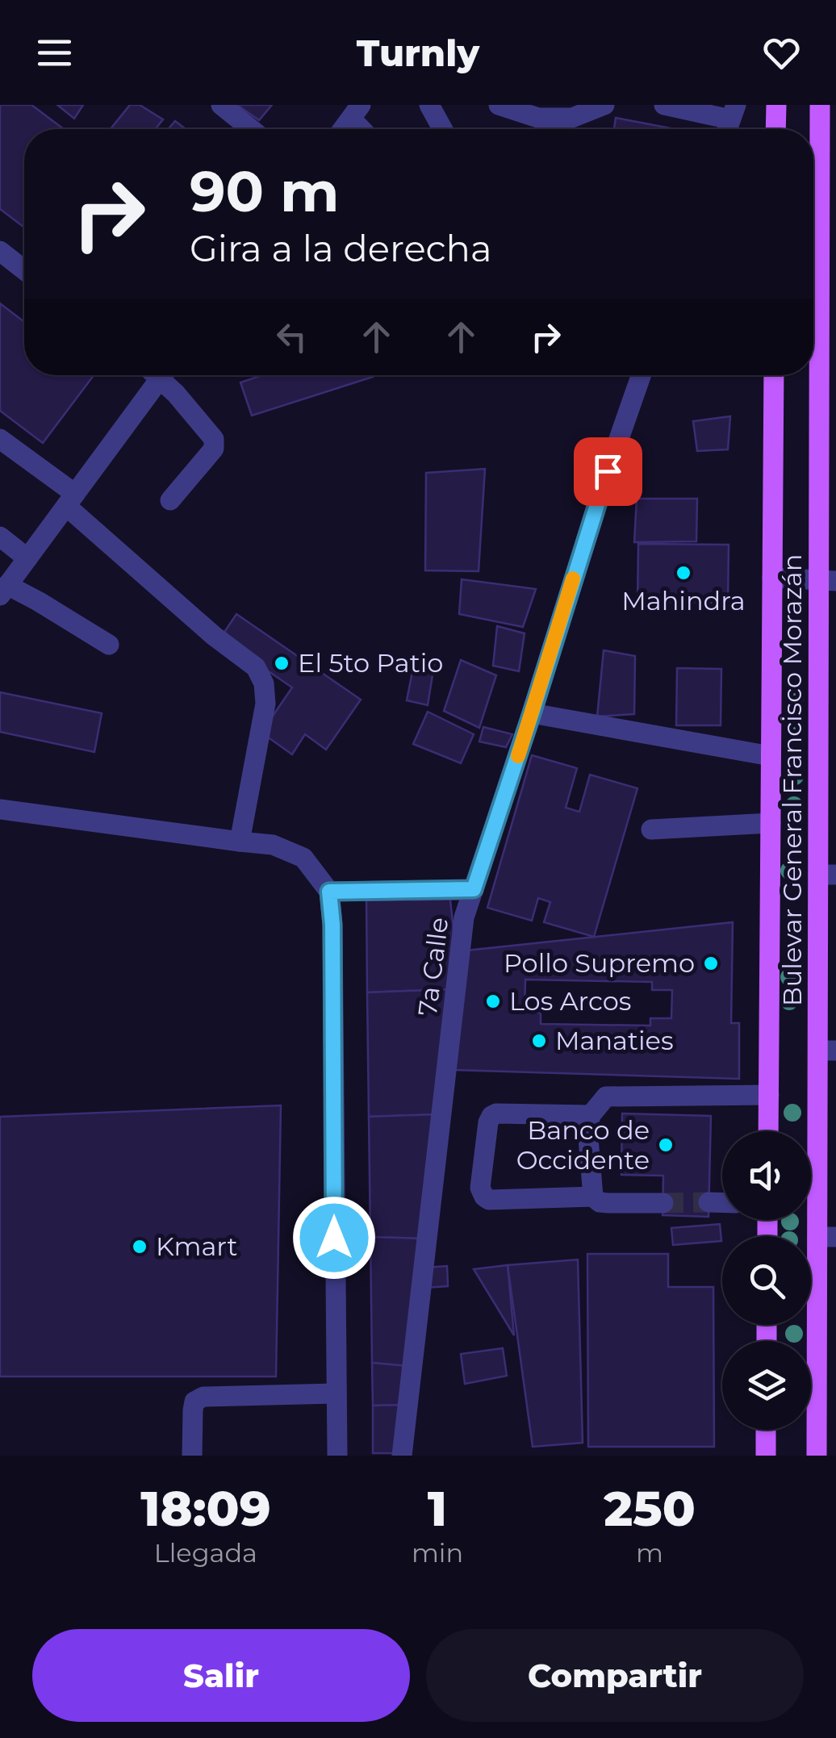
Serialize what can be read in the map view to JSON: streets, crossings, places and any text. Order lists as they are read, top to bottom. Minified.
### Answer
{"streets":{"main road":["Bulevar General Francisco Morazán"],"street":["7a Calle"]},"places":["Mahindra","El 5to Patio","Pollo Supremo","Los Arcos","Manaties","Banco de Occidente","Kmart"],"page":{"header":"Turnly","turn":["90 m","Gira a la derecha"],"eta":["18:09","Llegada","1","min","250","m"],"buttons":["Salir","Compartir"]}}
